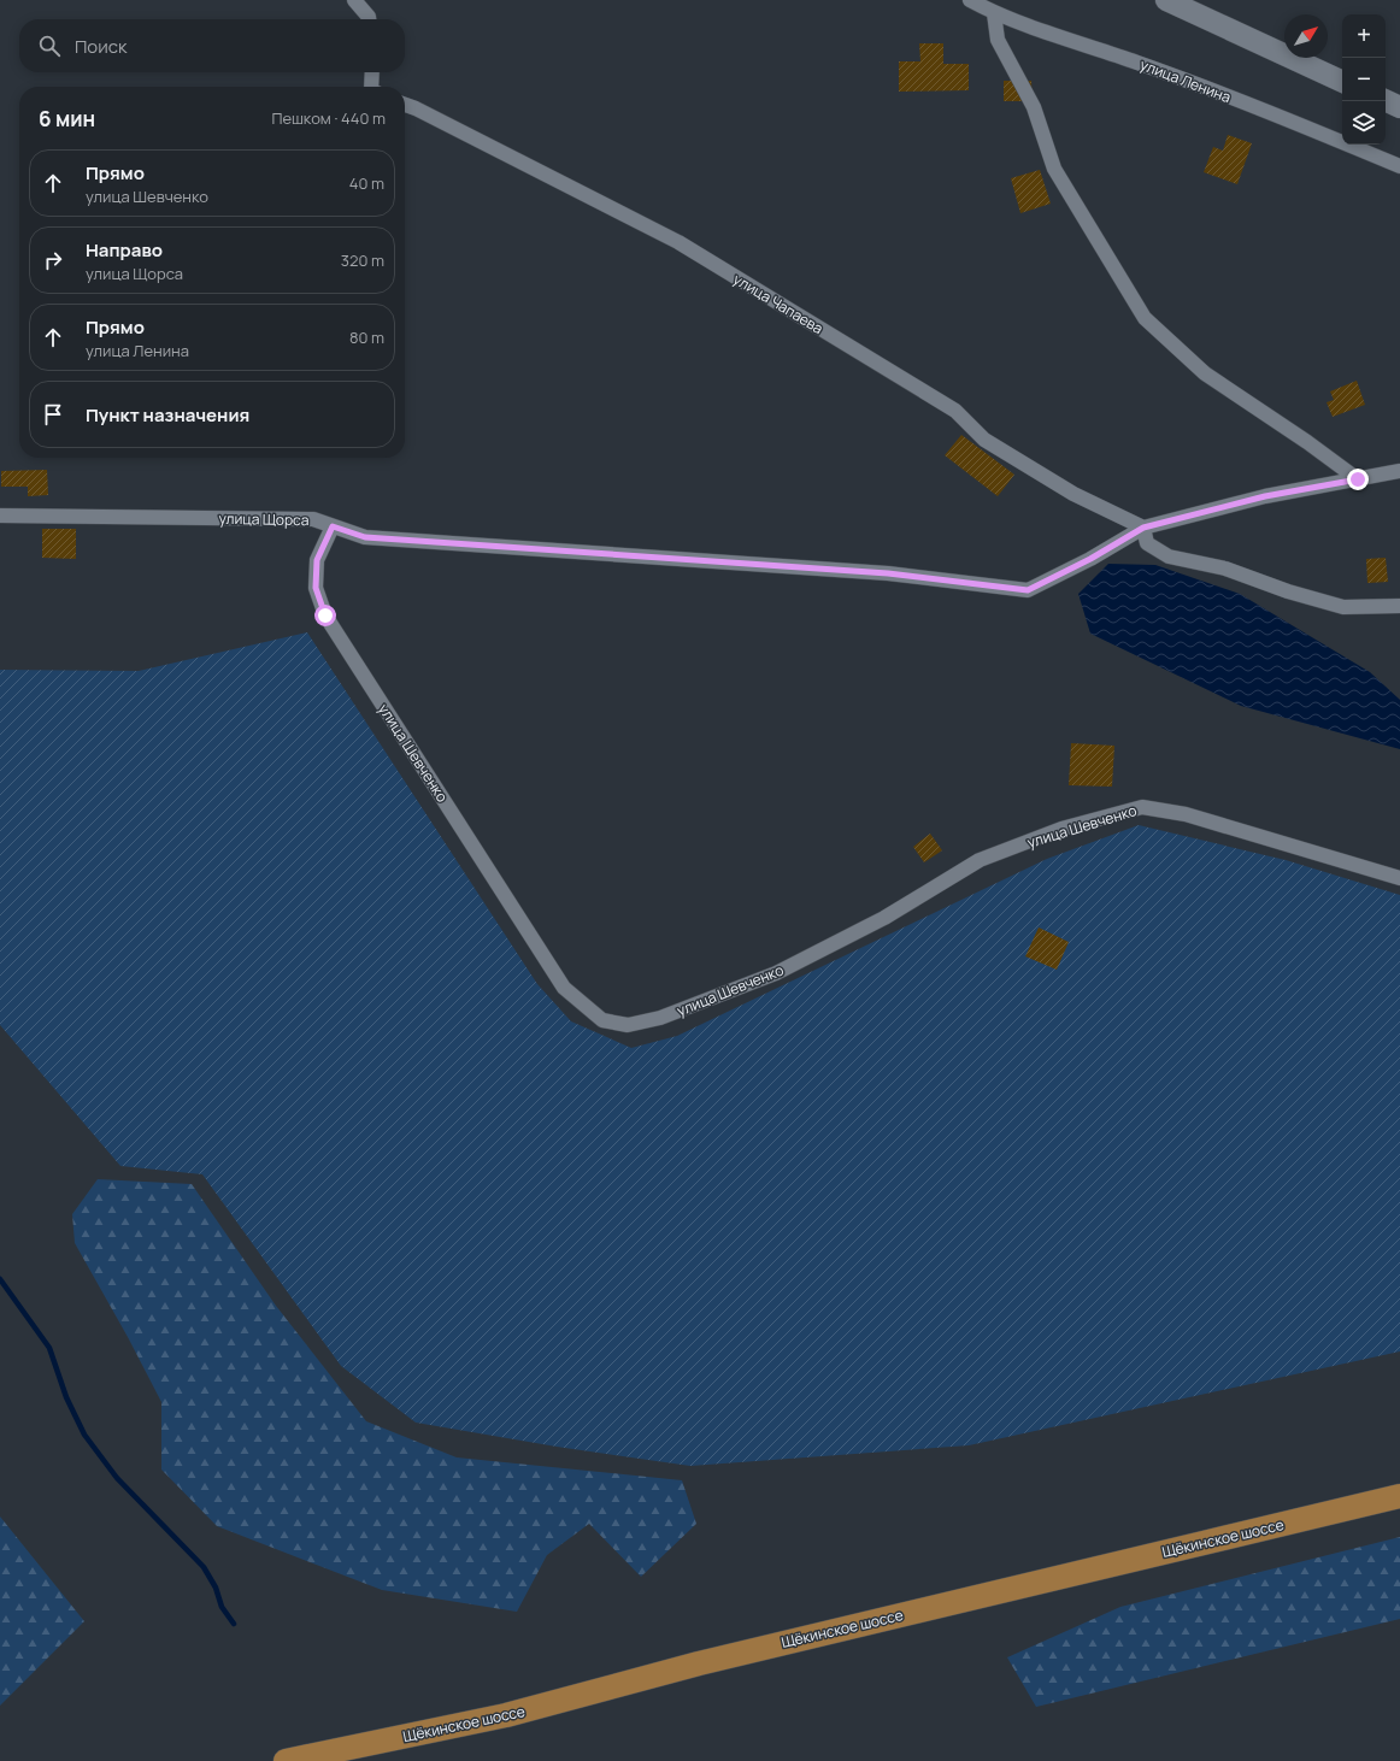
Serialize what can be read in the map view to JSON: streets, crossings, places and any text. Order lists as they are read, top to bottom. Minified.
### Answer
{"streets":{"main road":["Щёкинское шоссе"],"street":["улица Ленина","улица Чапаева","улица Щорса","улица Шевченко"]},"crossings":[["улица Чапаева","улица Щорса"],["улица Щорса","улица Шевченко"]],"north":"top right","page":{"map_buttons":["+","−"],"search":"Поиск","heading":["6 мин","Пешком · 440 m"],"list":[["Прямо","улица Шевченко","40 m"],["Направо","улица Щорса","320 m"],["Прямо","улица Ленина","80 m"],"Пункт назначения"]}}
